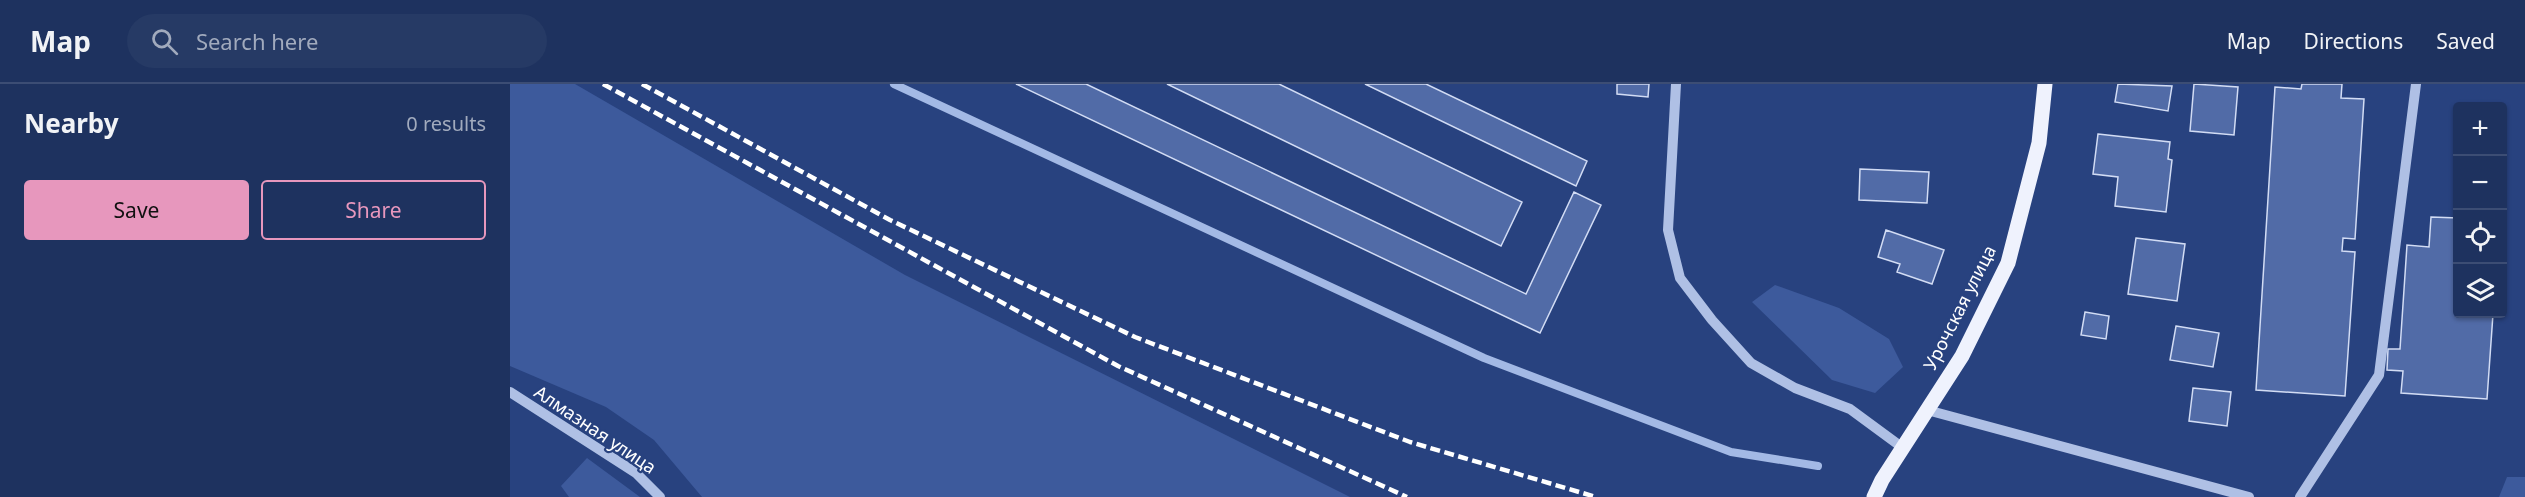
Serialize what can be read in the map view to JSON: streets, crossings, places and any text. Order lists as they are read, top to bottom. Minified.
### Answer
{"streets":{"main road":["Урочская улица"],"street":["Алмазная улица"]},"page":{"header":"Map","search":"Search here","nav":["Map","Directions","Saved"],"heading":["Nearby","0 results"],"map_buttons":["+","−"],"buttons":["Save","Share"]}}
